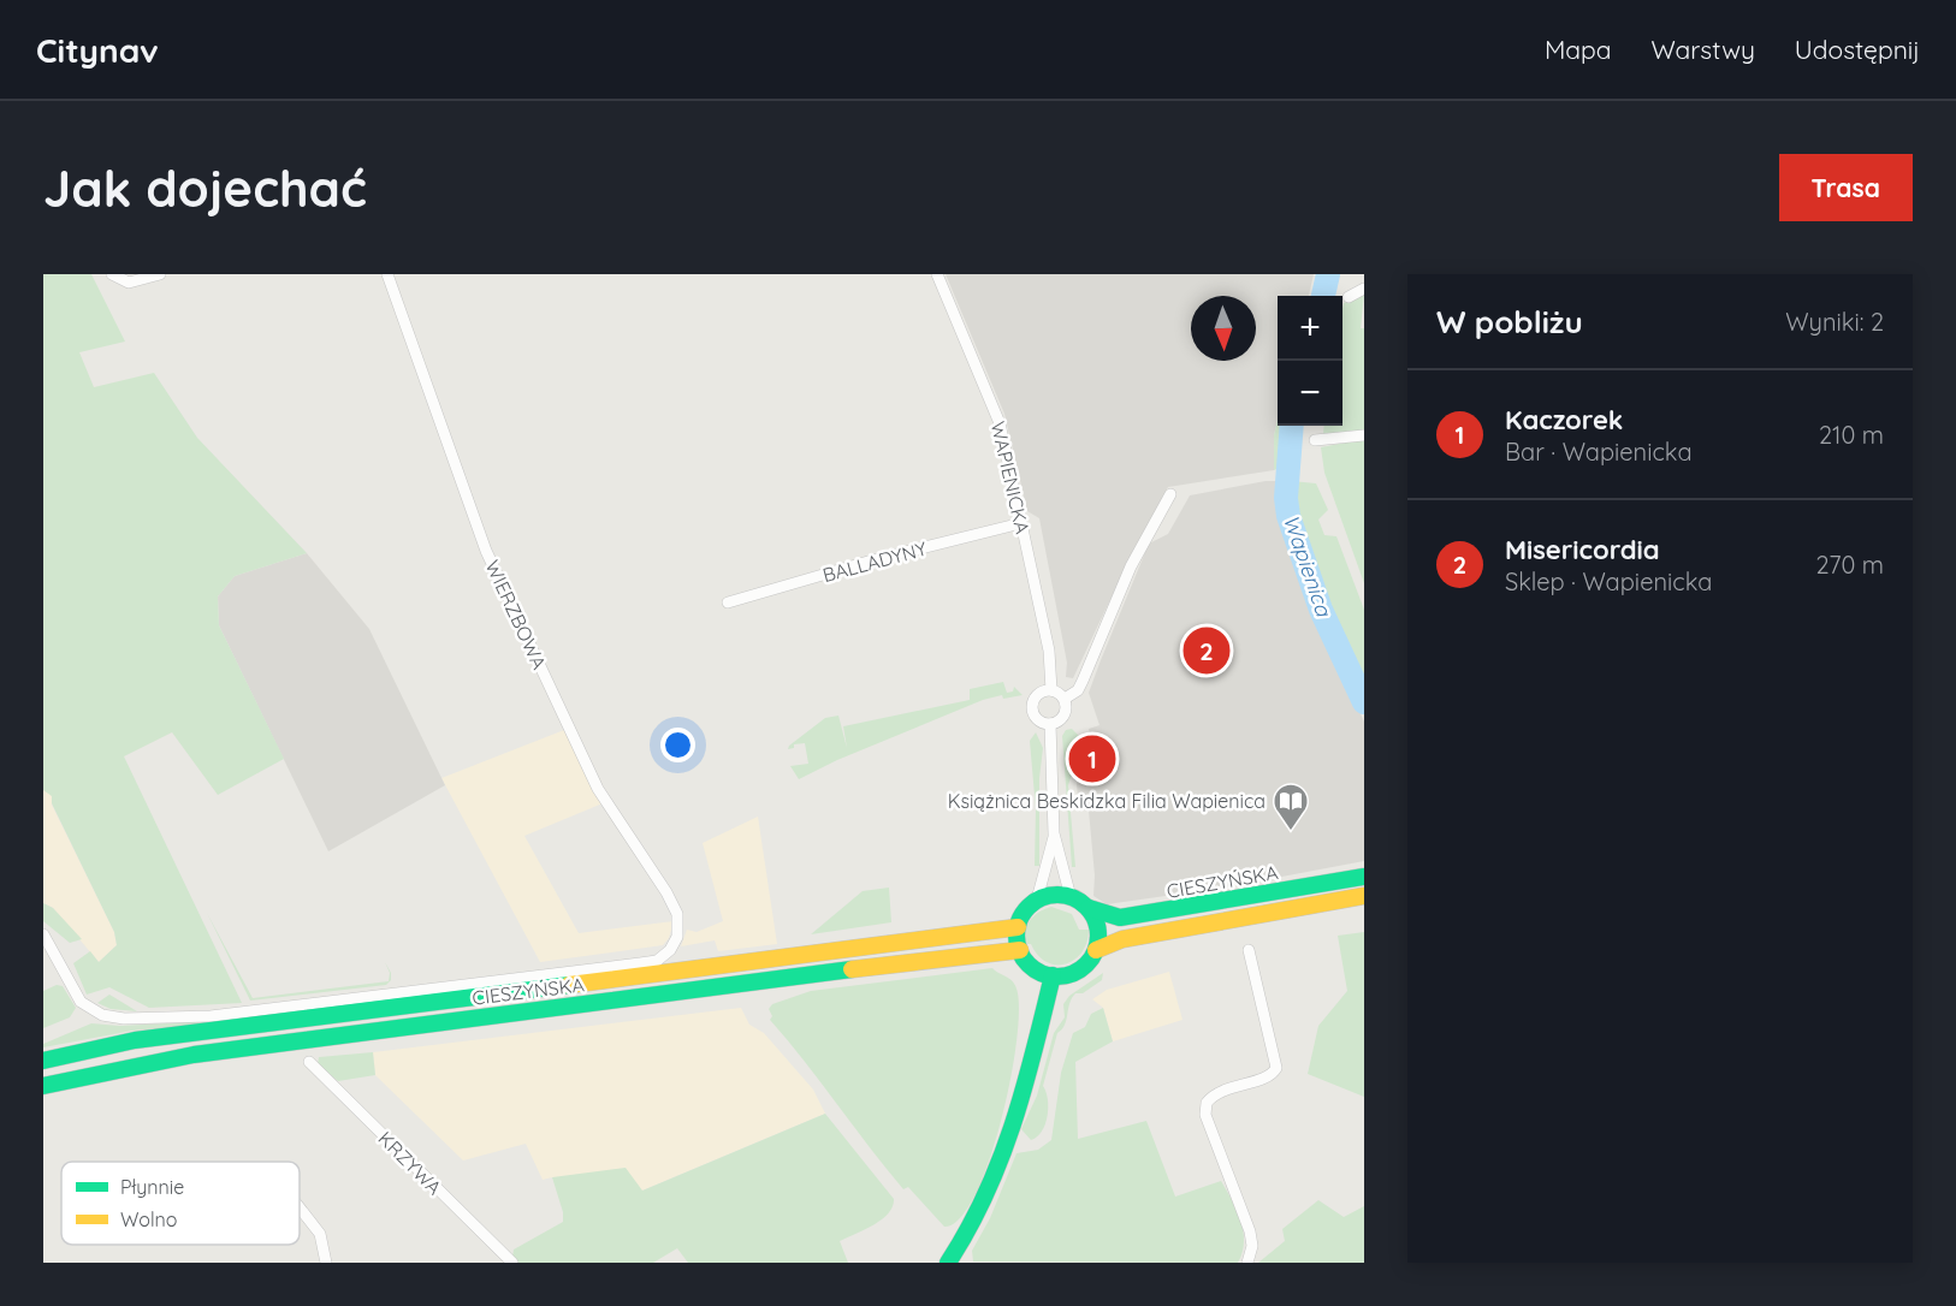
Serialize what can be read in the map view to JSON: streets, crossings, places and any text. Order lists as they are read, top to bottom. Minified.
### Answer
{"streets":{"main road":["CIESZYŃSKA"],"street":["WAPIENICKA","BALLADYNY","WIERZBOWA","KRZYWA"]},"crossings":[["WAPIENICKA","BALLADYNY"]],"water":["Wapienica"],"places":{"library":["Książnica Beskidzka Filia Wapienica"]},"legend":["Płynnie","Wolno"],"north":"bottom","page":{"header":"Citynav","nav":["Mapa","Warstwy","Udostępnij"],"buttons":"Trasa","title":"Jak dojechać","heading":["W pobliżu","Wyniki: 2"],"map_buttons":["+","−"],"list":[{"mark":"1","name":"Kaczorek","note":"Bar · Wapienicka","value":"210 m"},{"mark":"2","name":"Misericordia","note":"Sklep · Wapienicka","value":"270 m"}],"pins":["2","1"]}}
